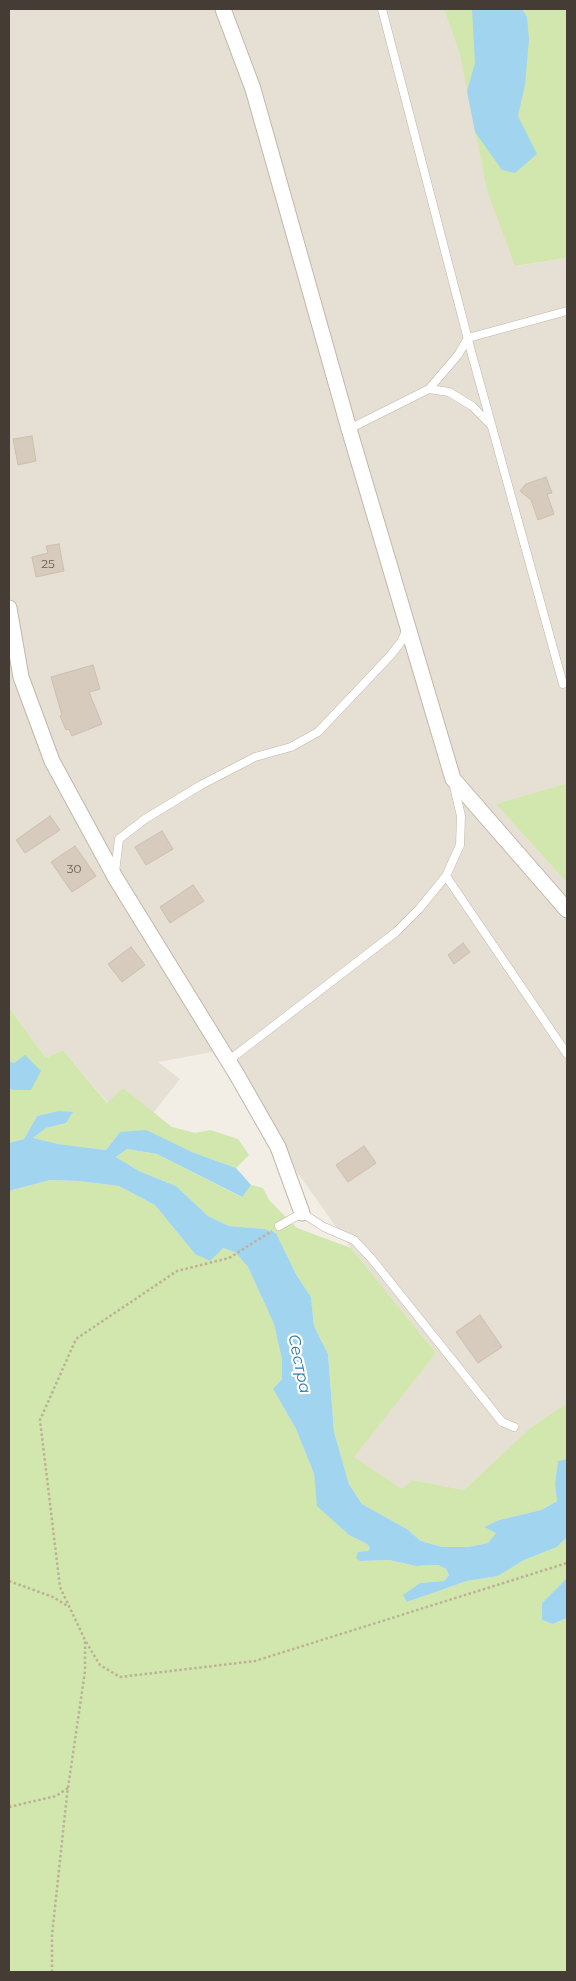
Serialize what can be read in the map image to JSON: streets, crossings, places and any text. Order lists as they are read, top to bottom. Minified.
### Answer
{"water":["Сестра"],"house_numbers":["25","30"]}
